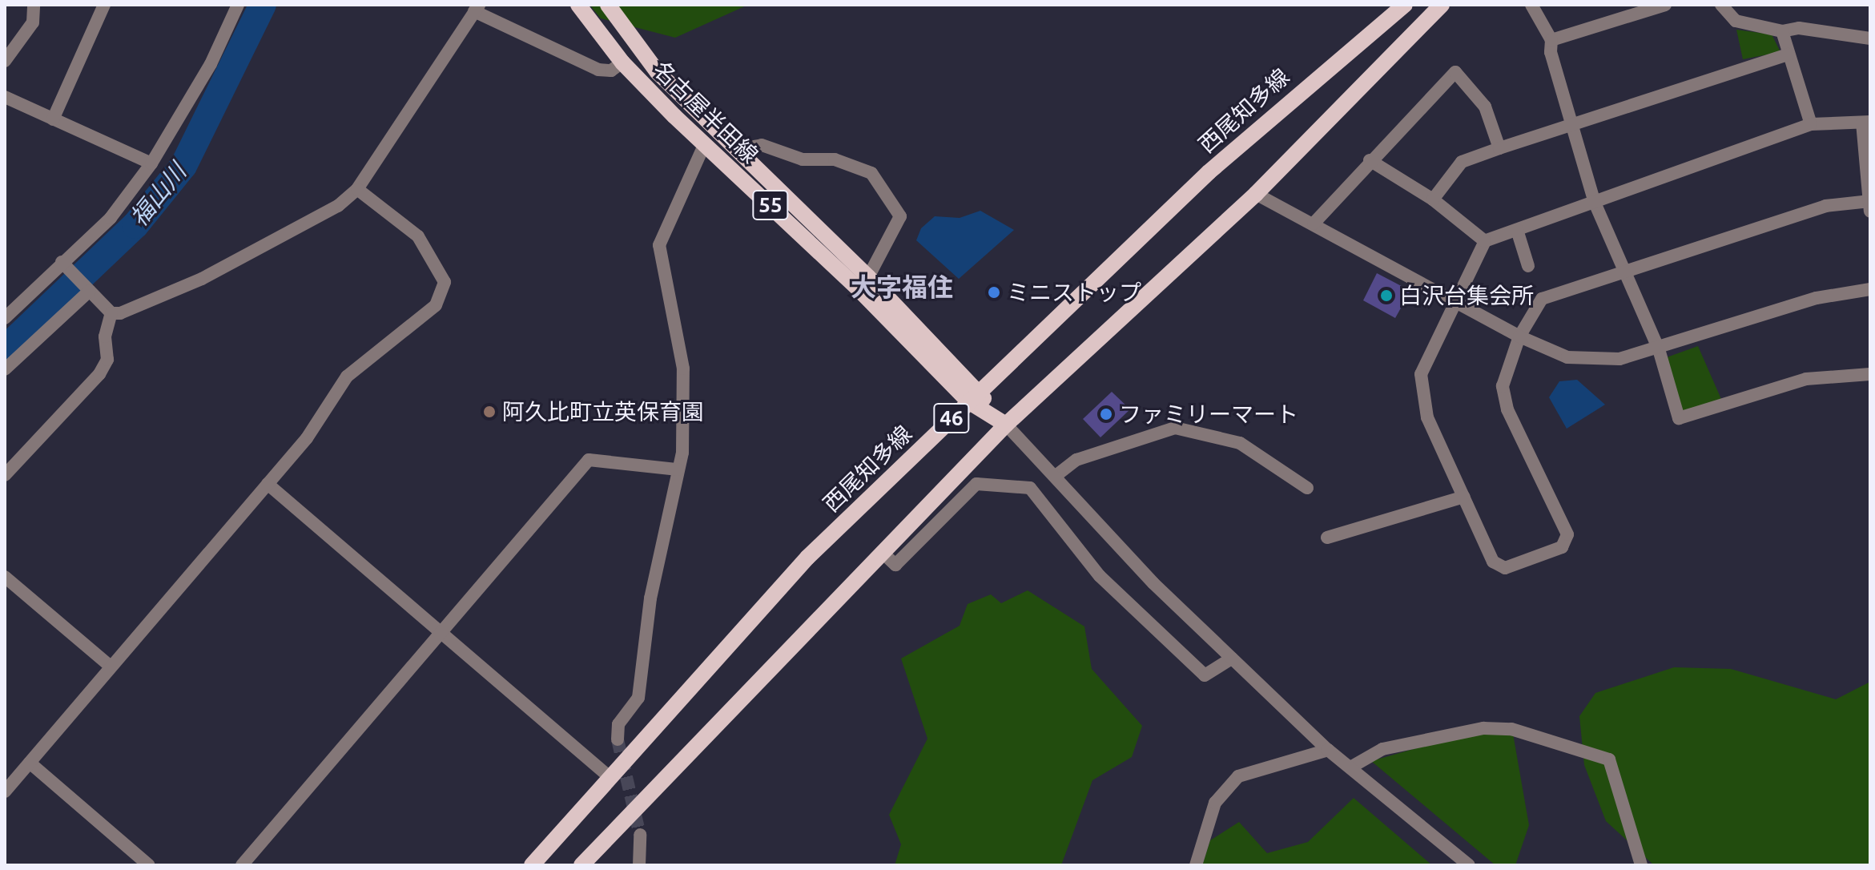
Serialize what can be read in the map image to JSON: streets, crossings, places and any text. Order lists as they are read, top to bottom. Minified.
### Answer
{"streets":{"main road":["西尾知多線","名古屋半田線","55","46"]},"crossings":[["西尾知多線","名古屋半田線"],["名古屋半田線","46"]],"districts":["大字福住"],"water":["福山川"],"places":["ミニストップ","白沢台集会所","阿久比町立英保育園","ファミリーマート"]}
